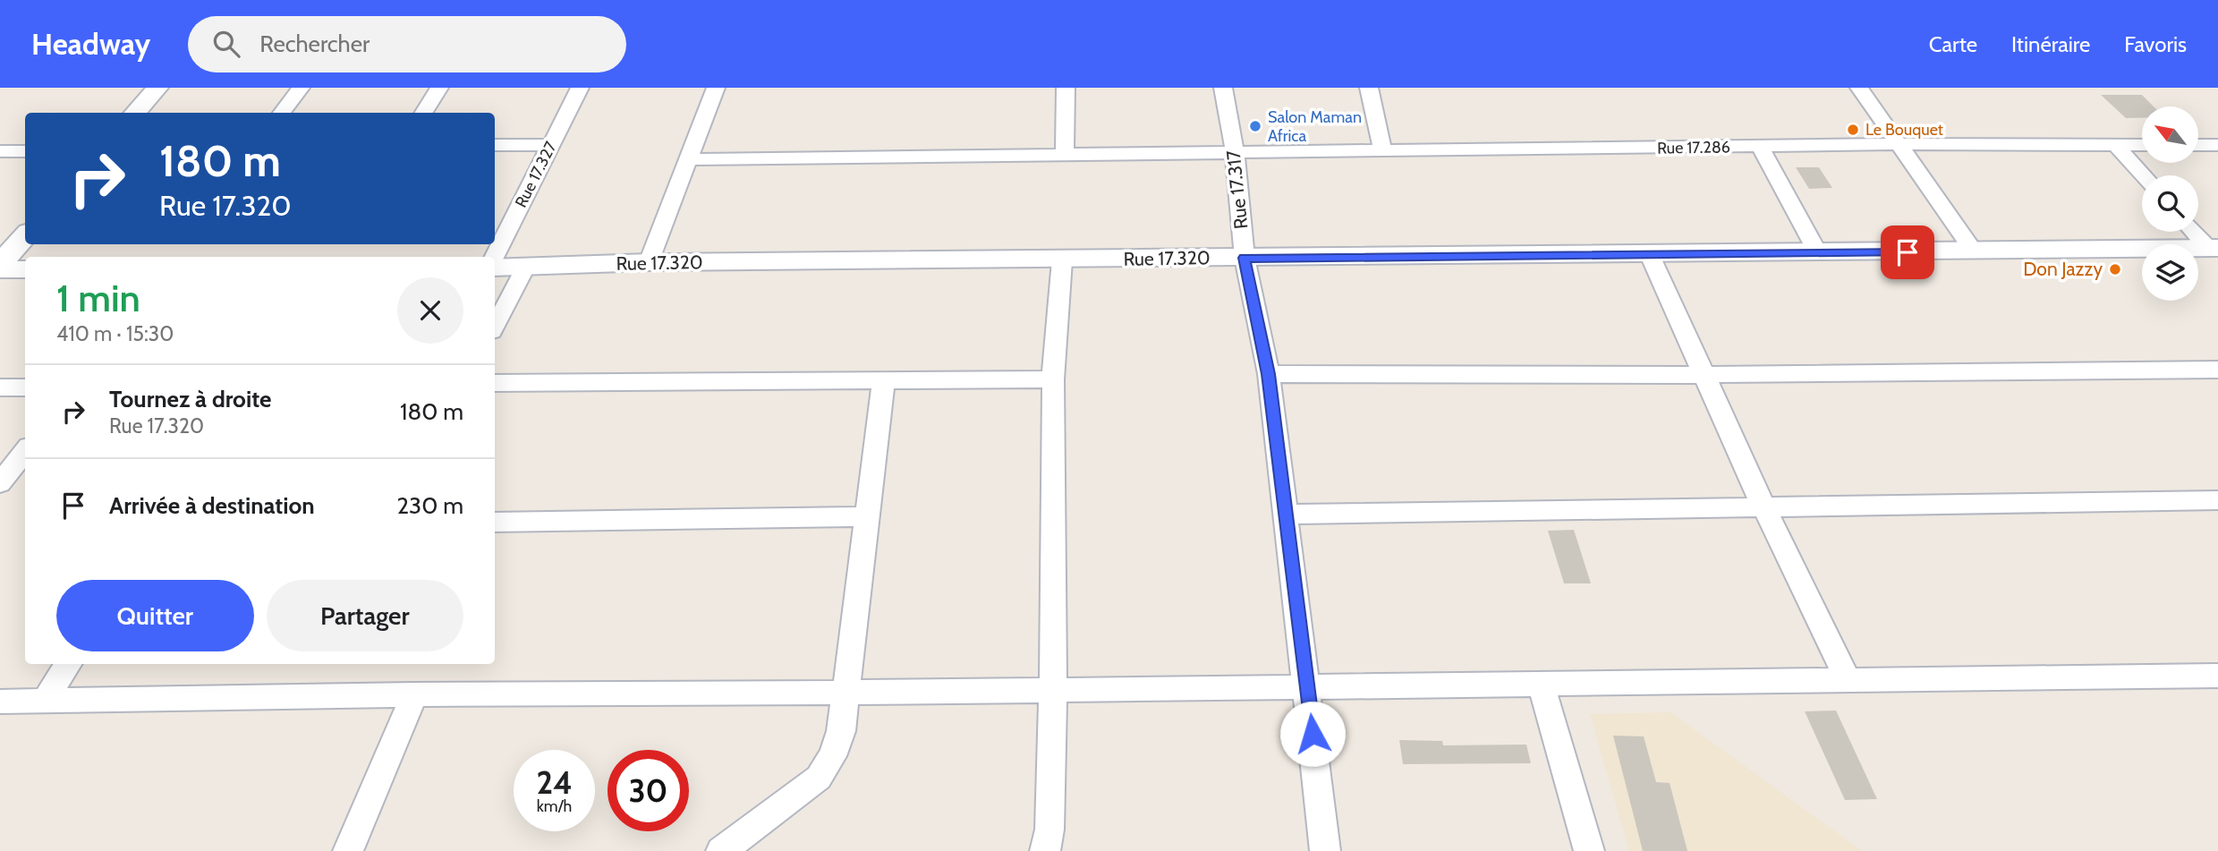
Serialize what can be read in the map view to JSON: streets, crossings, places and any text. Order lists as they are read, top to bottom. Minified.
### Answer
{"streets":{"street":["Rue 17.286","Rue 17.327","Rue 17.317","Rue 17.320"]},"crossings":[["Rue 17.286","Rue 17.317"],["Rue 17.317","Rue 17.320"]],"places":["Salon Maman Africa","Le Bouquet","Don Jazzy"],"north":"top left","page":{"header":"Headway","search":"Rechercher","nav":["Carte","Itinéraire","Favoris"],"turn":["180 m","Rue 17.320"],"heading":["1 min","410 m · 15:30"],"list":[{"name":"Tournez à droite","note":"Rue 17.320","value":"180 m"},{"name":"Arrivée à destination","value":"230 m"}],"buttons":["Quitter","Partager"],"speed":"24 km/h","limit":"30"}}
